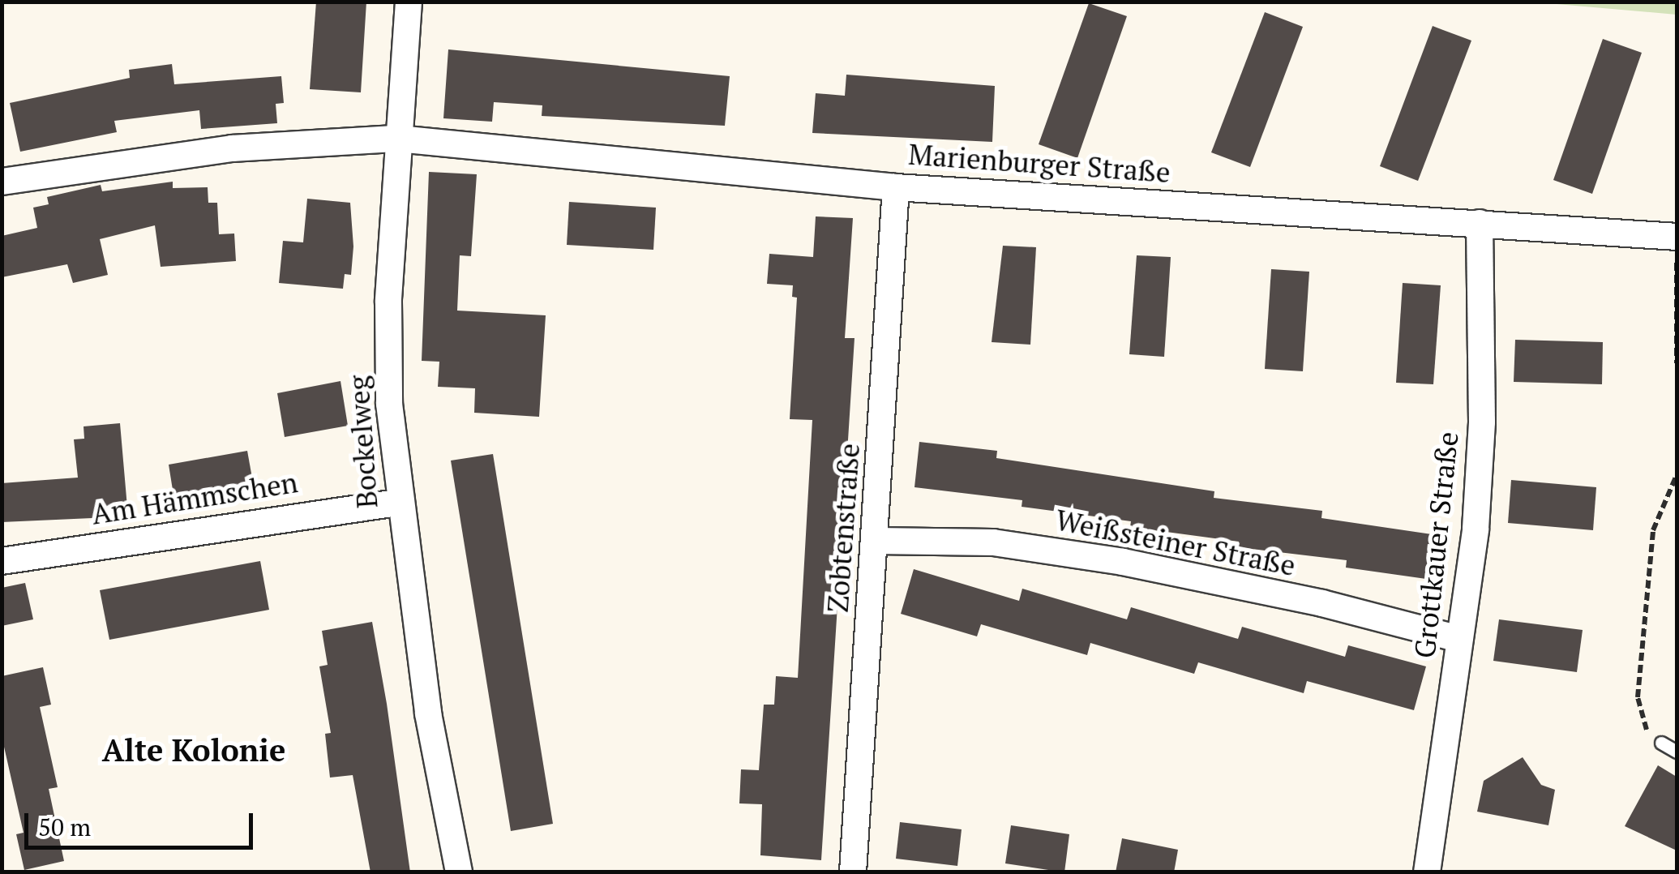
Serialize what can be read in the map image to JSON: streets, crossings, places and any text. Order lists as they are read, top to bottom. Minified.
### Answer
{"streets":{"street":["Marienburger Straße","Bockelweg","Am Hämmschen","Zobtenstraße","Weißsteiner Straße","Grottkauer Straße"]},"crossings":[["Marienburger Straße","Bockelweg"],["Marienburger Straße","Zobtenstraße"],["Marienburger Straße","Grottkauer Straße"],["Bockelweg","Am Hämmschen"],["Zobtenstraße","Weißsteiner Straße"],["Weißsteiner Straße","Grottkauer Straße"]],"districts":["Alte Kolonie"],"scale_bar":"50 m"}
